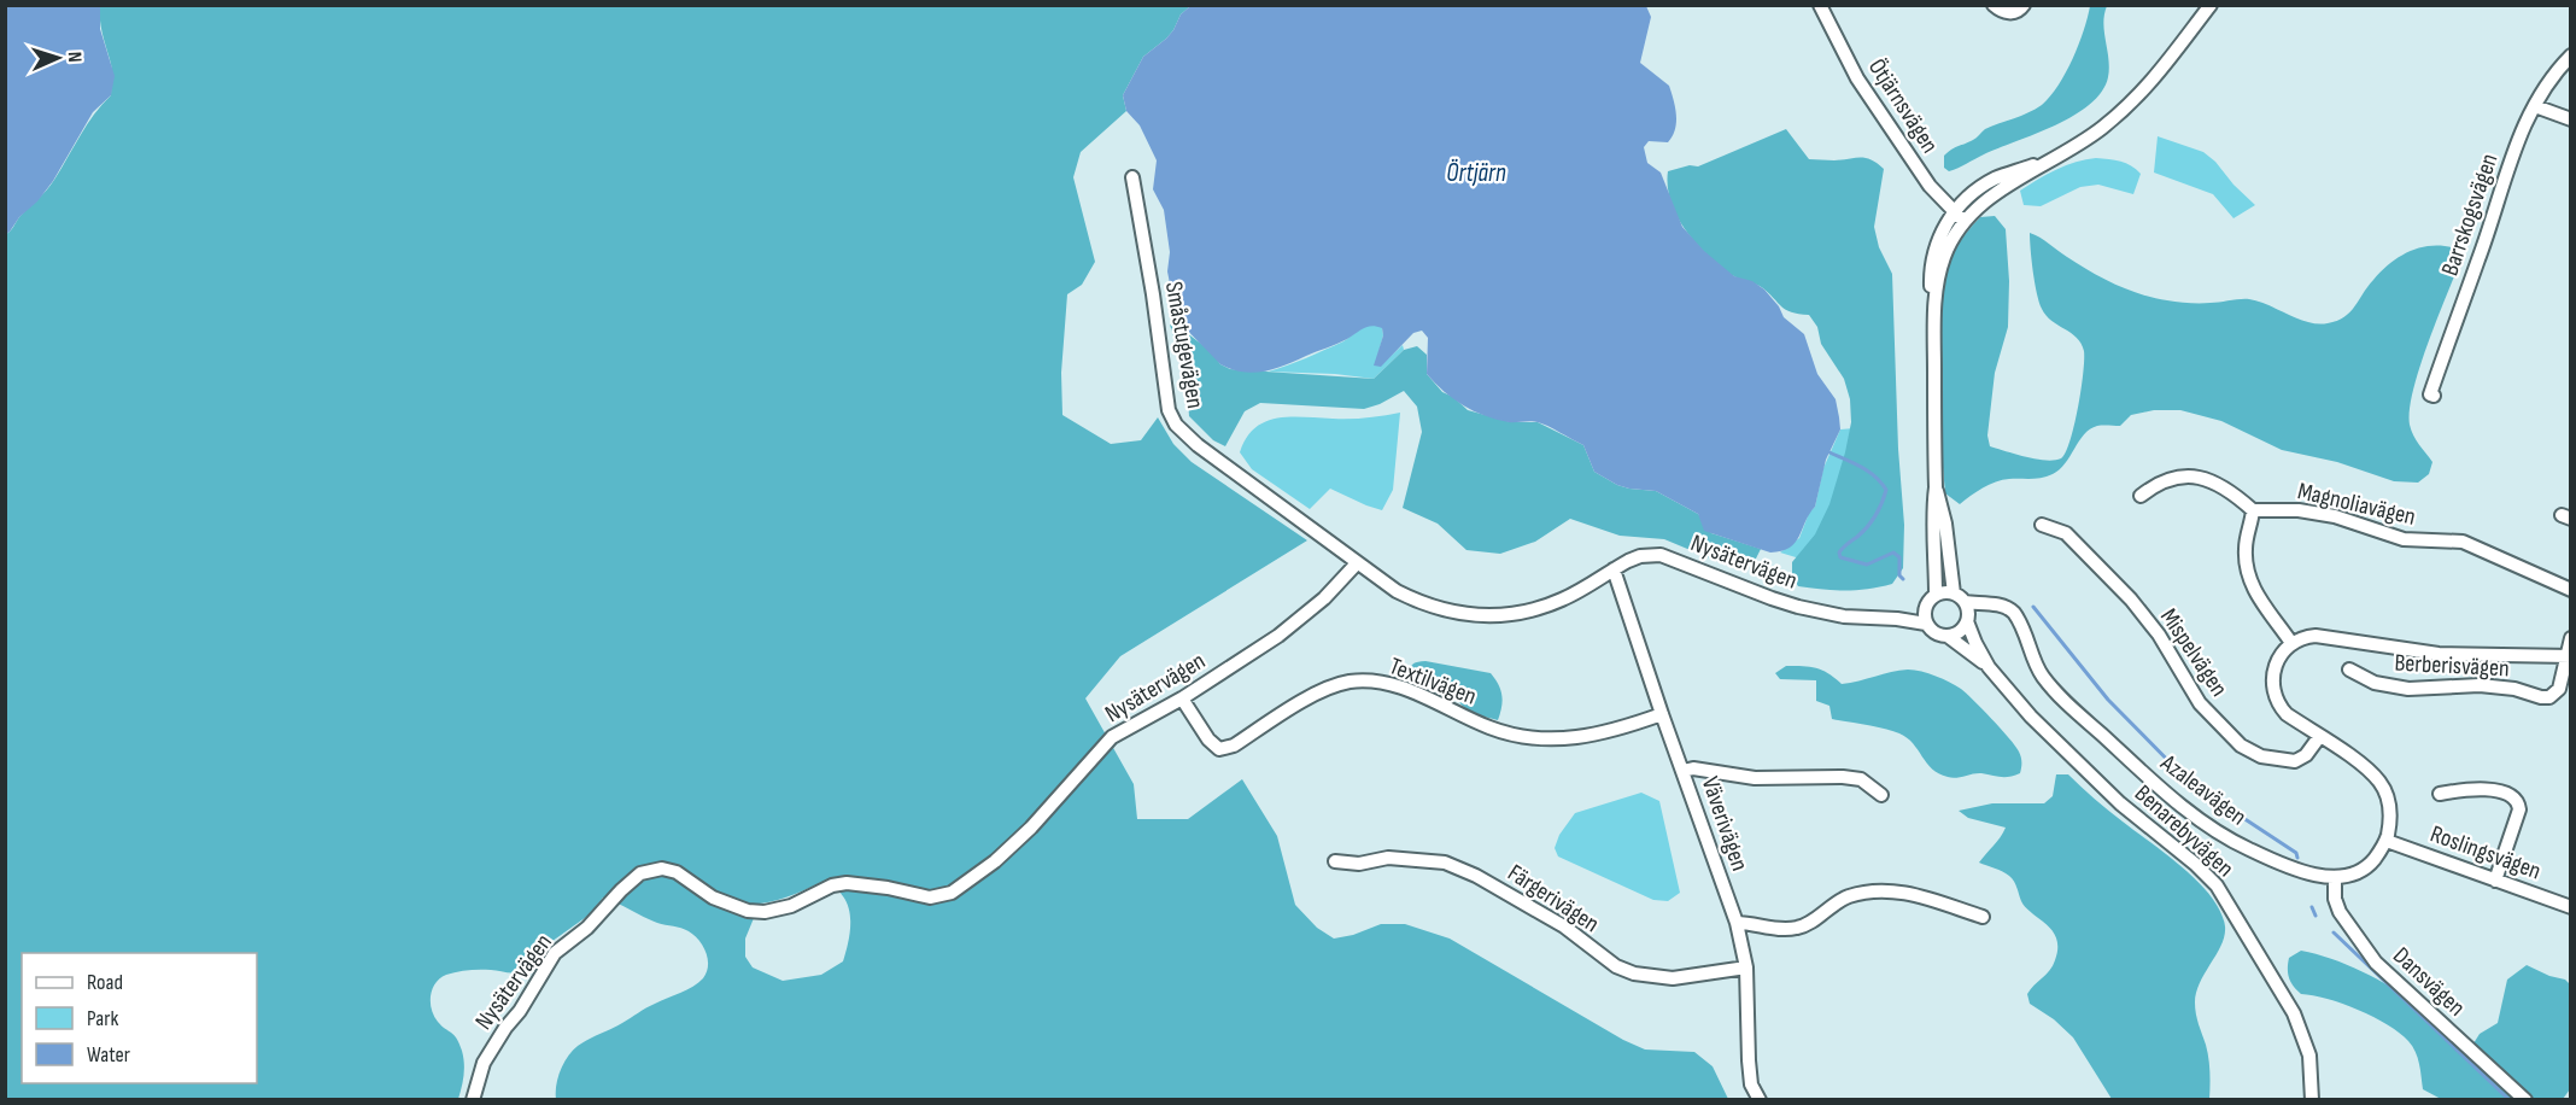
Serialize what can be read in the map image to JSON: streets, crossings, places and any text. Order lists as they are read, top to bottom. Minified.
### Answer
{"streets":{"street":["Ötjärnsvägen","Barrskogsvägen","Småstugevägen","Magnoliavägen","Nysätervägen","Mispelvägen","Berberisvägen","Textilvägen","Azaleavägen","Väverivägen","Benarebyvägen","Roslingsvägen","Färgerivägen","Dansvägen"]},"crossings":[["Småstugevägen","Nysätervägen"],["Nysätervägen","Textilvägen"],["Nysätervägen","Azaleavägen"],["Nysätervägen","Väverivägen"],["Nysätervägen","Benarebyvägen"],["Textilvägen","Väverivägen"],["Azaleavägen","Benarebyvägen"],["Azaleavägen","Dansvägen"],["Väverivägen","Färgerivägen"]],"water":["Örtjärn"],"legend":["Road","Park","Water"],"north":"right"}
